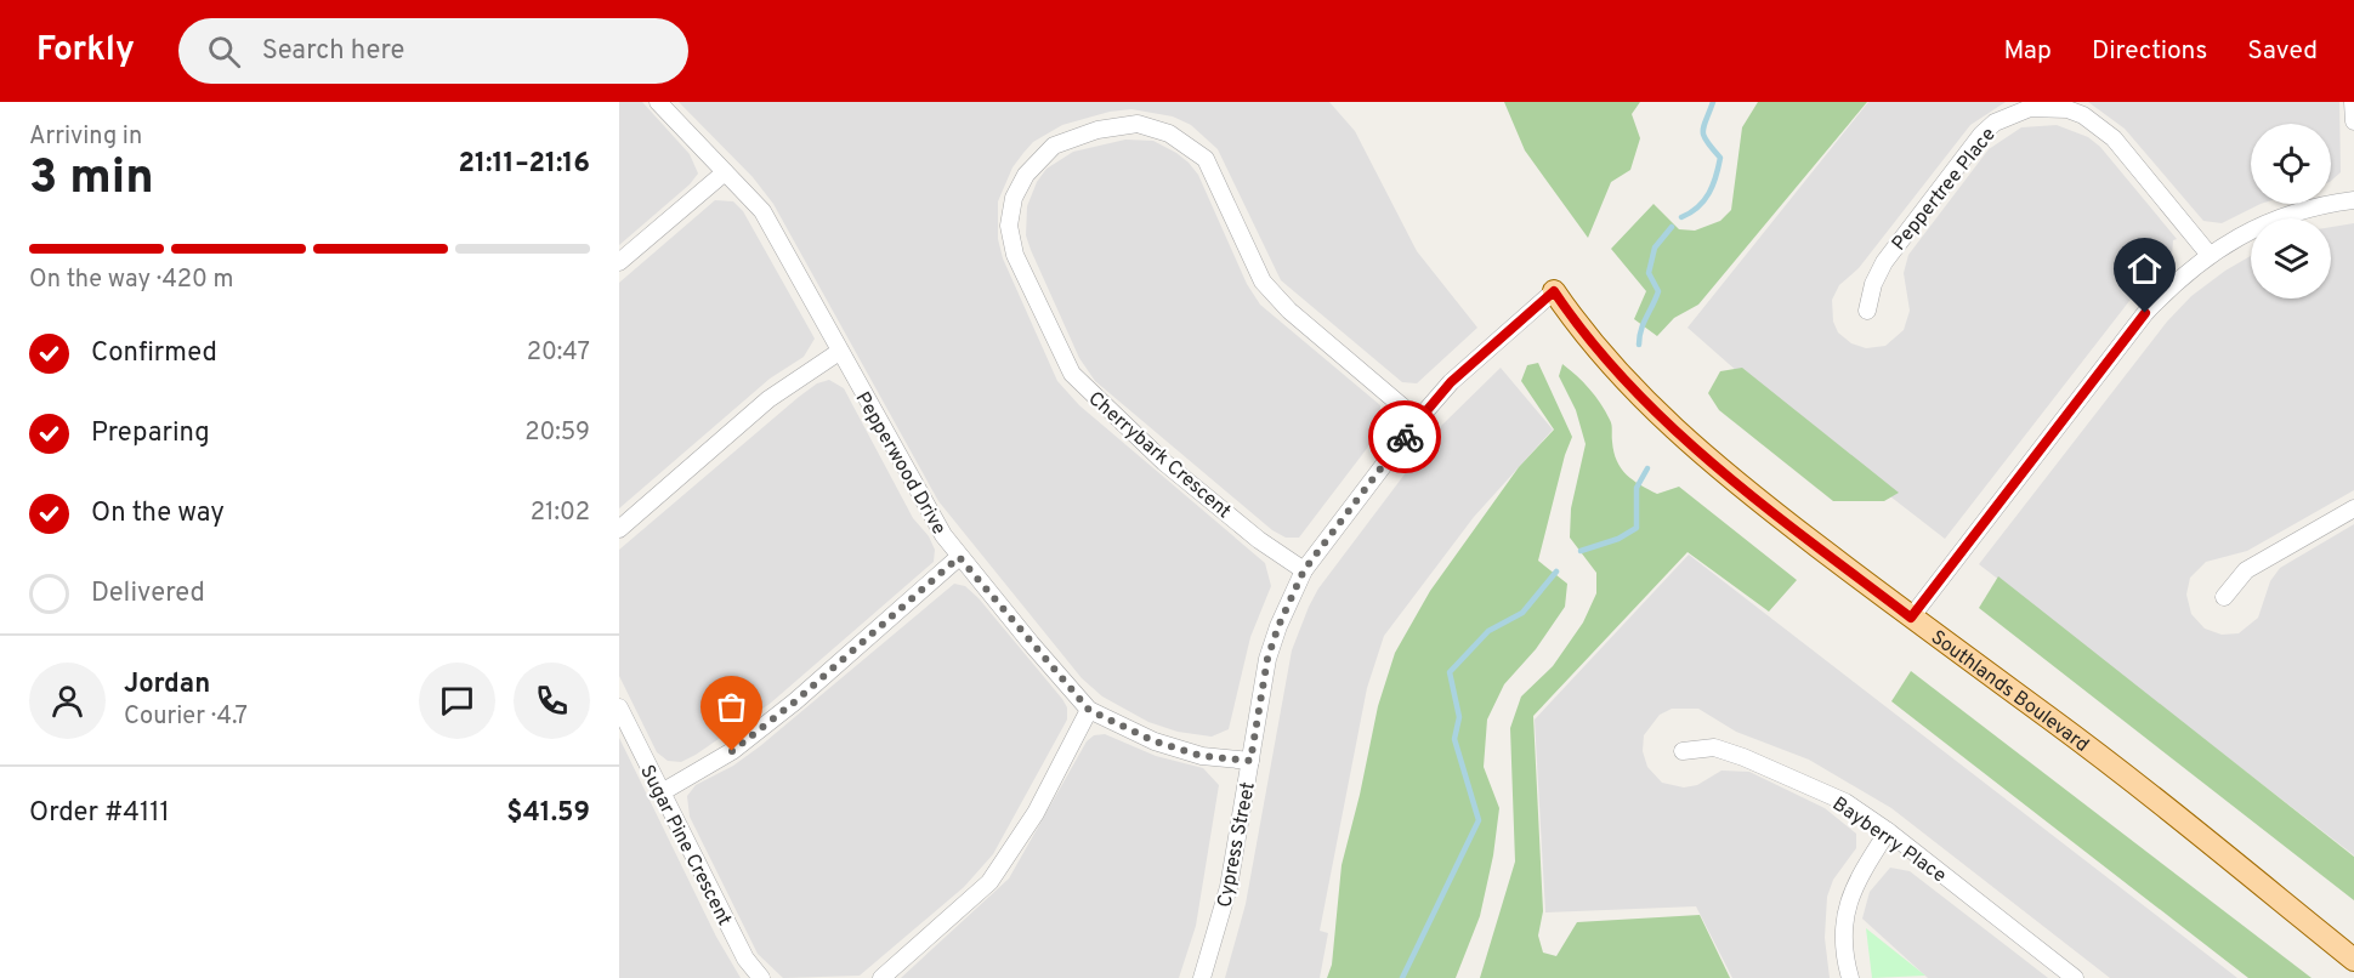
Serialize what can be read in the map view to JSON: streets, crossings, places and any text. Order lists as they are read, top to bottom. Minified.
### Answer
{"streets":{"main road":["Southlands Boulevard"],"street":["Peppertree Place","Cherrybark Crescent","Pepperwood Drive","Bayberry Place","Sugar Pine Crescent","Cypress Street"]},"crossings":[["Cherrybark Crescent","Cypress Street"],["Pepperwood Drive","Cypress Street"],["Southlands Boulevard","Cypress Street"]],"page":{"header":"Forkly","search":"Search here","nav":["Map","Directions","Saved"],"heading":["3 min","Arriving in","21:11–21:16"],"panel":["Jordan","Courier · 4.7","Order #4111","$41.59"],"bar":"On the way · 420 m","list":[["Confirmed","20:47"],["Preparing","20:59"],["On the way","21:02"],"Delivered"]}}
